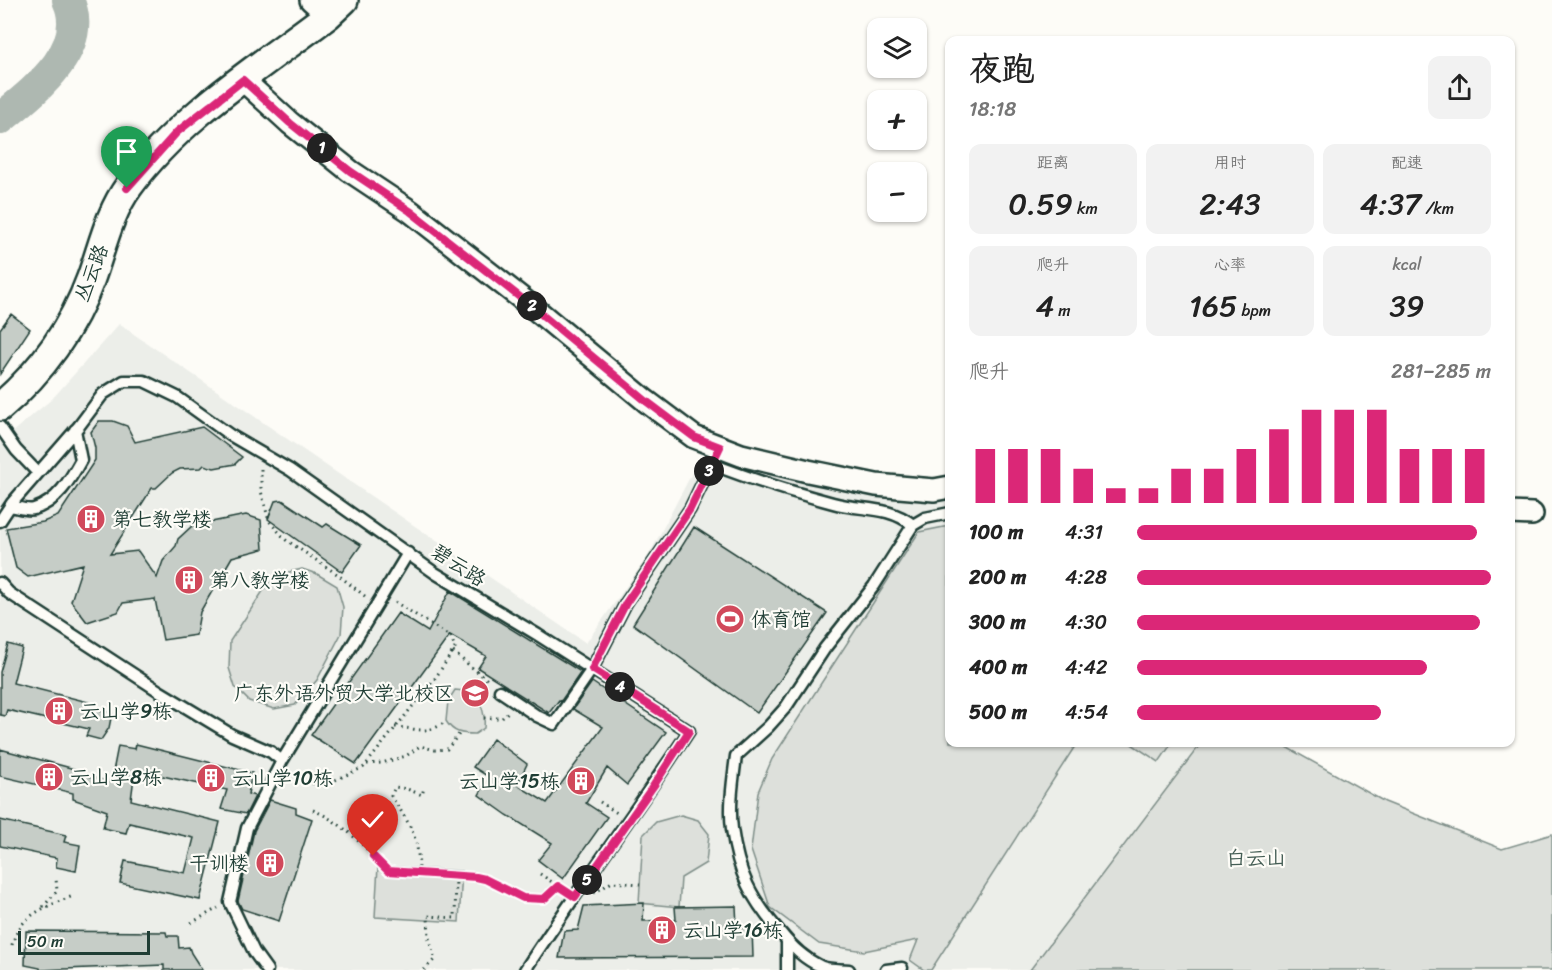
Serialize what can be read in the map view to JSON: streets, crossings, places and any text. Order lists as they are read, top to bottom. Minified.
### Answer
{"streets":{"street":["丛云路"],"lane":["碧云路"]},"parks":["白云山"],"places":{"building":["第七教学楼","第八教学楼","云山学9栋","云山学8栋","云山学10栋","云山学15栋","干训楼","云山学16栋"],"sports":["体育馆"],"school or university":["广东外语外贸大学北校区"]},"scale_bar":"50 m","page":{"map_buttons":["+","−"],"heading":["夜跑","18:18"],"pins":["1","2","3","4","5"],"stats":[["距离","0.59 km"],["用时","2:43"],["配速","4:37 /km"],["爬升","4 m"],["心率","165 bpm"],["kcal","39"]],"chart":["爬升","281–285 m"],"list":[{"name":"100 m","note":"4:31"},{"name":"200 m","note":"4:28"},{"name":"300 m","note":"4:30"},{"name":"400 m","note":"4:42"},{"name":"500 m","note":"4:54"}],"scale":"50 m"}}
